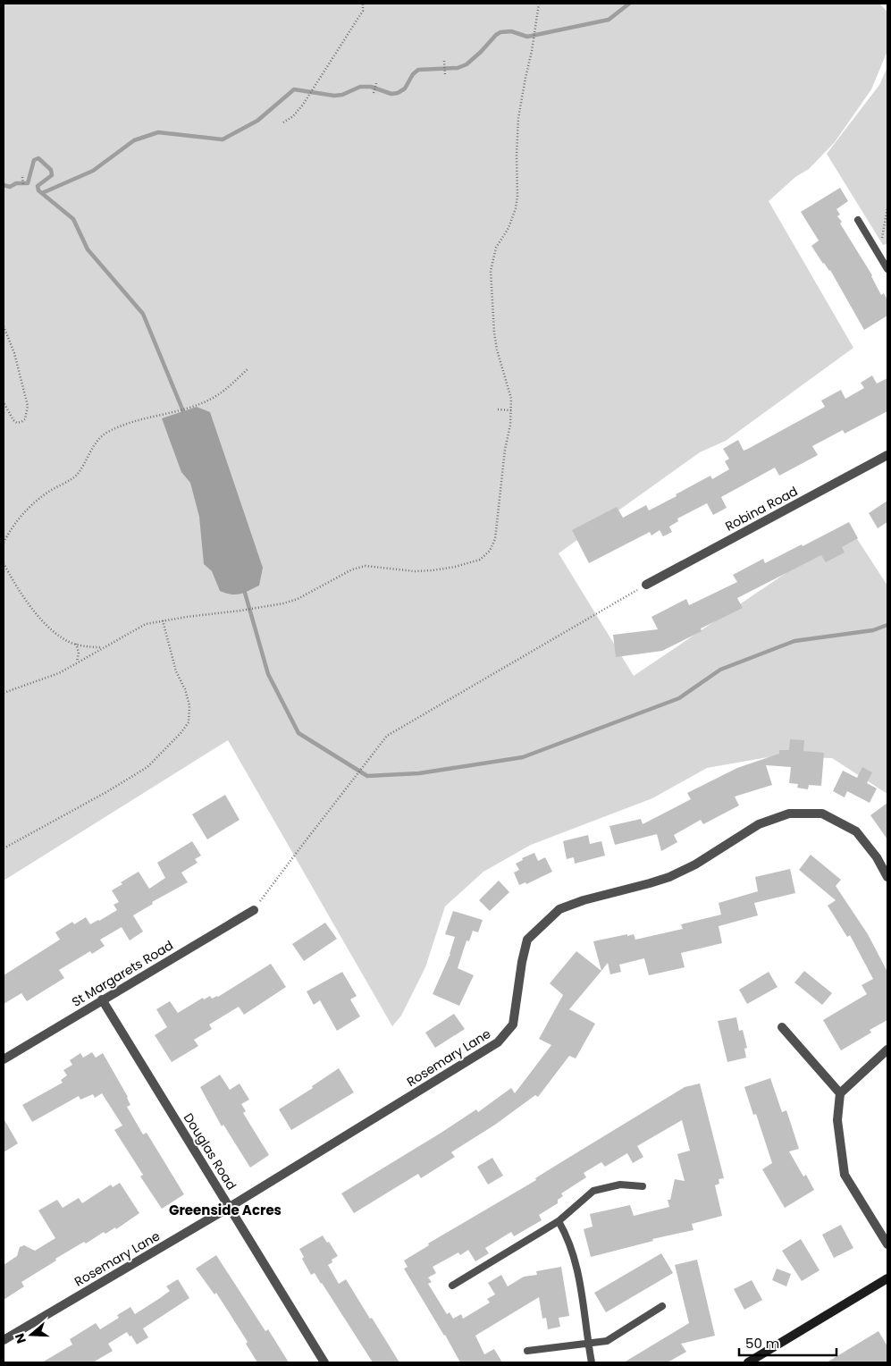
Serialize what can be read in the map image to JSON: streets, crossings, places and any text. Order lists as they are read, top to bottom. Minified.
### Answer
{"streets":{"street":["Robina Road","St Margarets Road","Rosemary Lane","Douglas Road"]},"crossings":[["St Margarets Road","Douglas Road"],["Rosemary Lane","Douglas Road"]],"districts":["Greenside Acres"],"scale_bar":"50 m","north":"left"}
